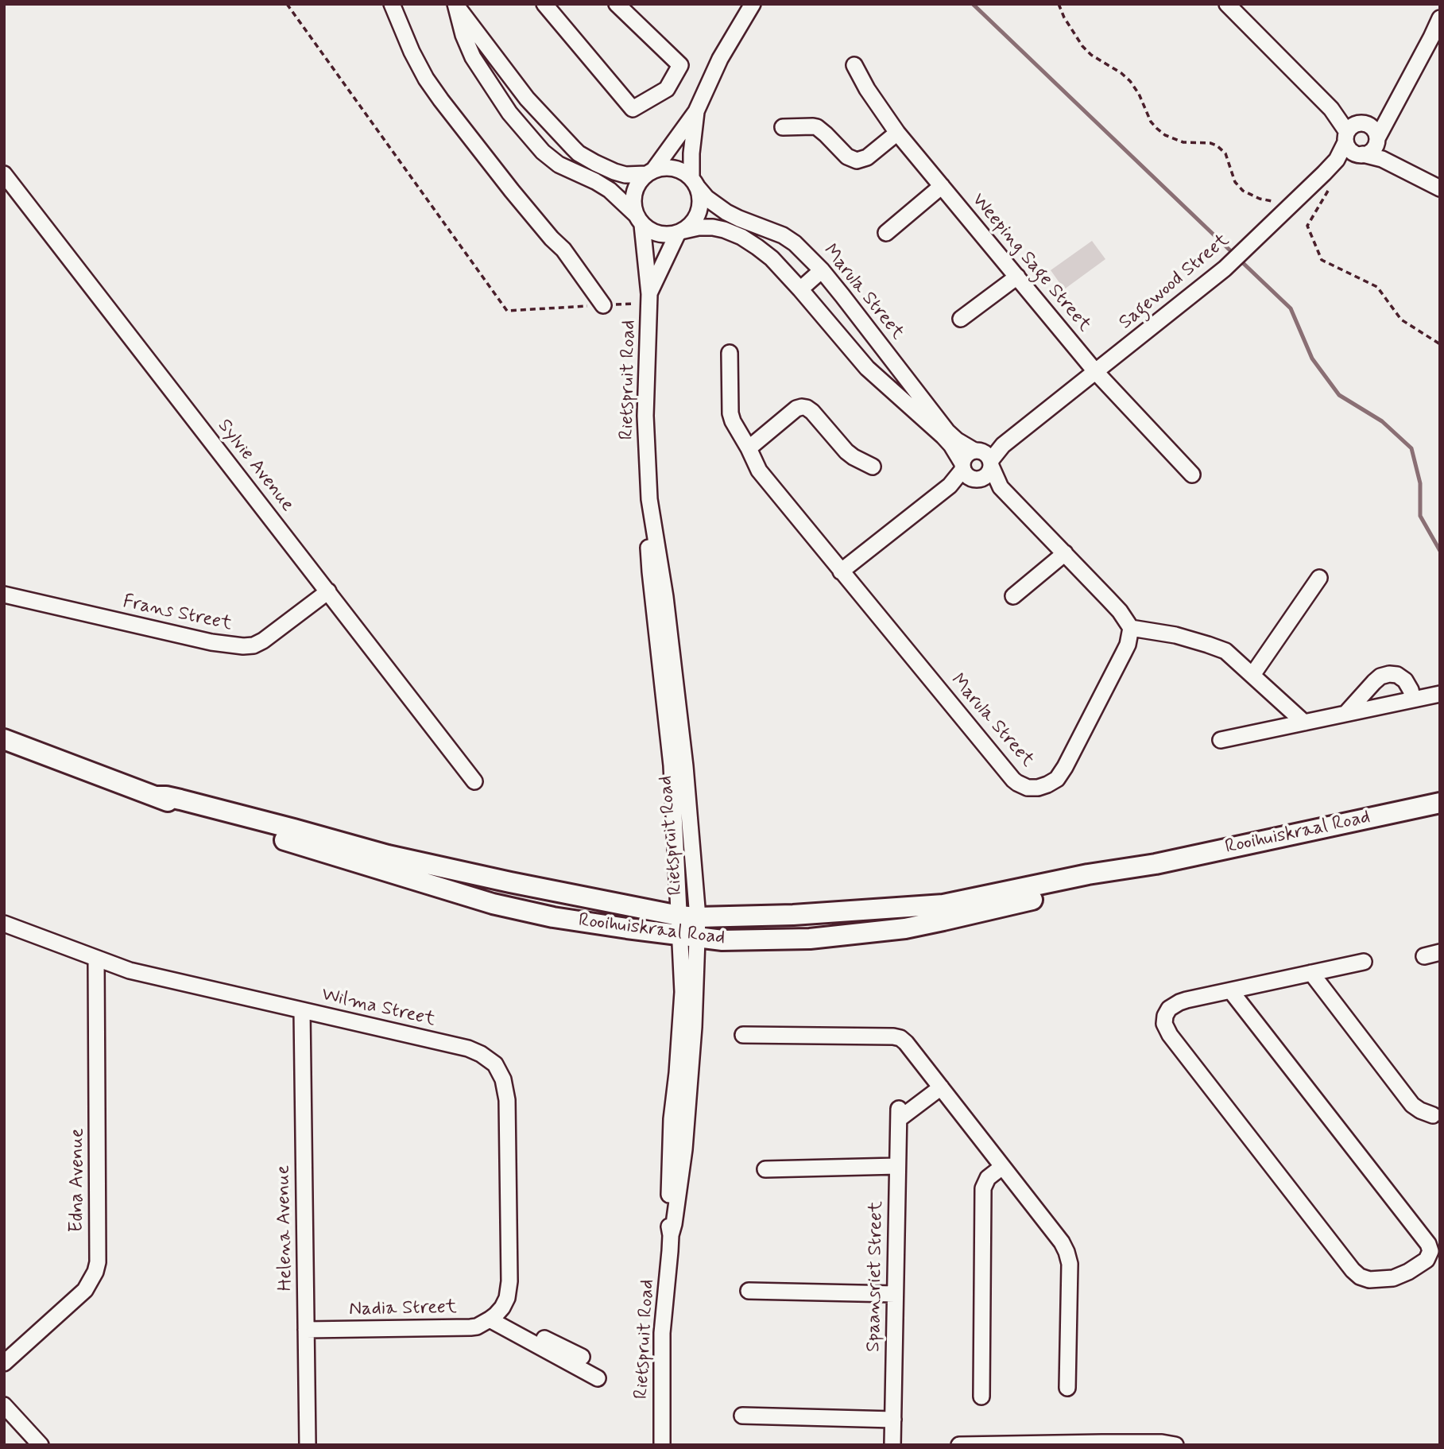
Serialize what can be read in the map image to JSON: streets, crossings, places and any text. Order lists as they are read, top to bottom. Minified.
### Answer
{"streets":{"main road":["Rooihuiskraal Road"],"street":["Weeping Sage Street","Sagewood Street","Marula Street","Rietspruit Road","Sylvie Avenue","Frans Street","Wilma Street","Edna Avenue","Helena Avenue","Spaansriet Street","Nadia Street"]},"crossings":[["Weeping Sage Street","Sagewood Street"],["Sagewood Street","Marula Street"],["Marula Street","Rietspruit Road"],["Rietspruit Road","Rooihuiskraal Road"],["Sylvie Avenue","Frans Street"],["Wilma Street","Edna Avenue"],["Wilma Street","Helena Avenue"],["Wilma Street","Nadia Street"],["Helena Avenue","Nadia Street"]]}
